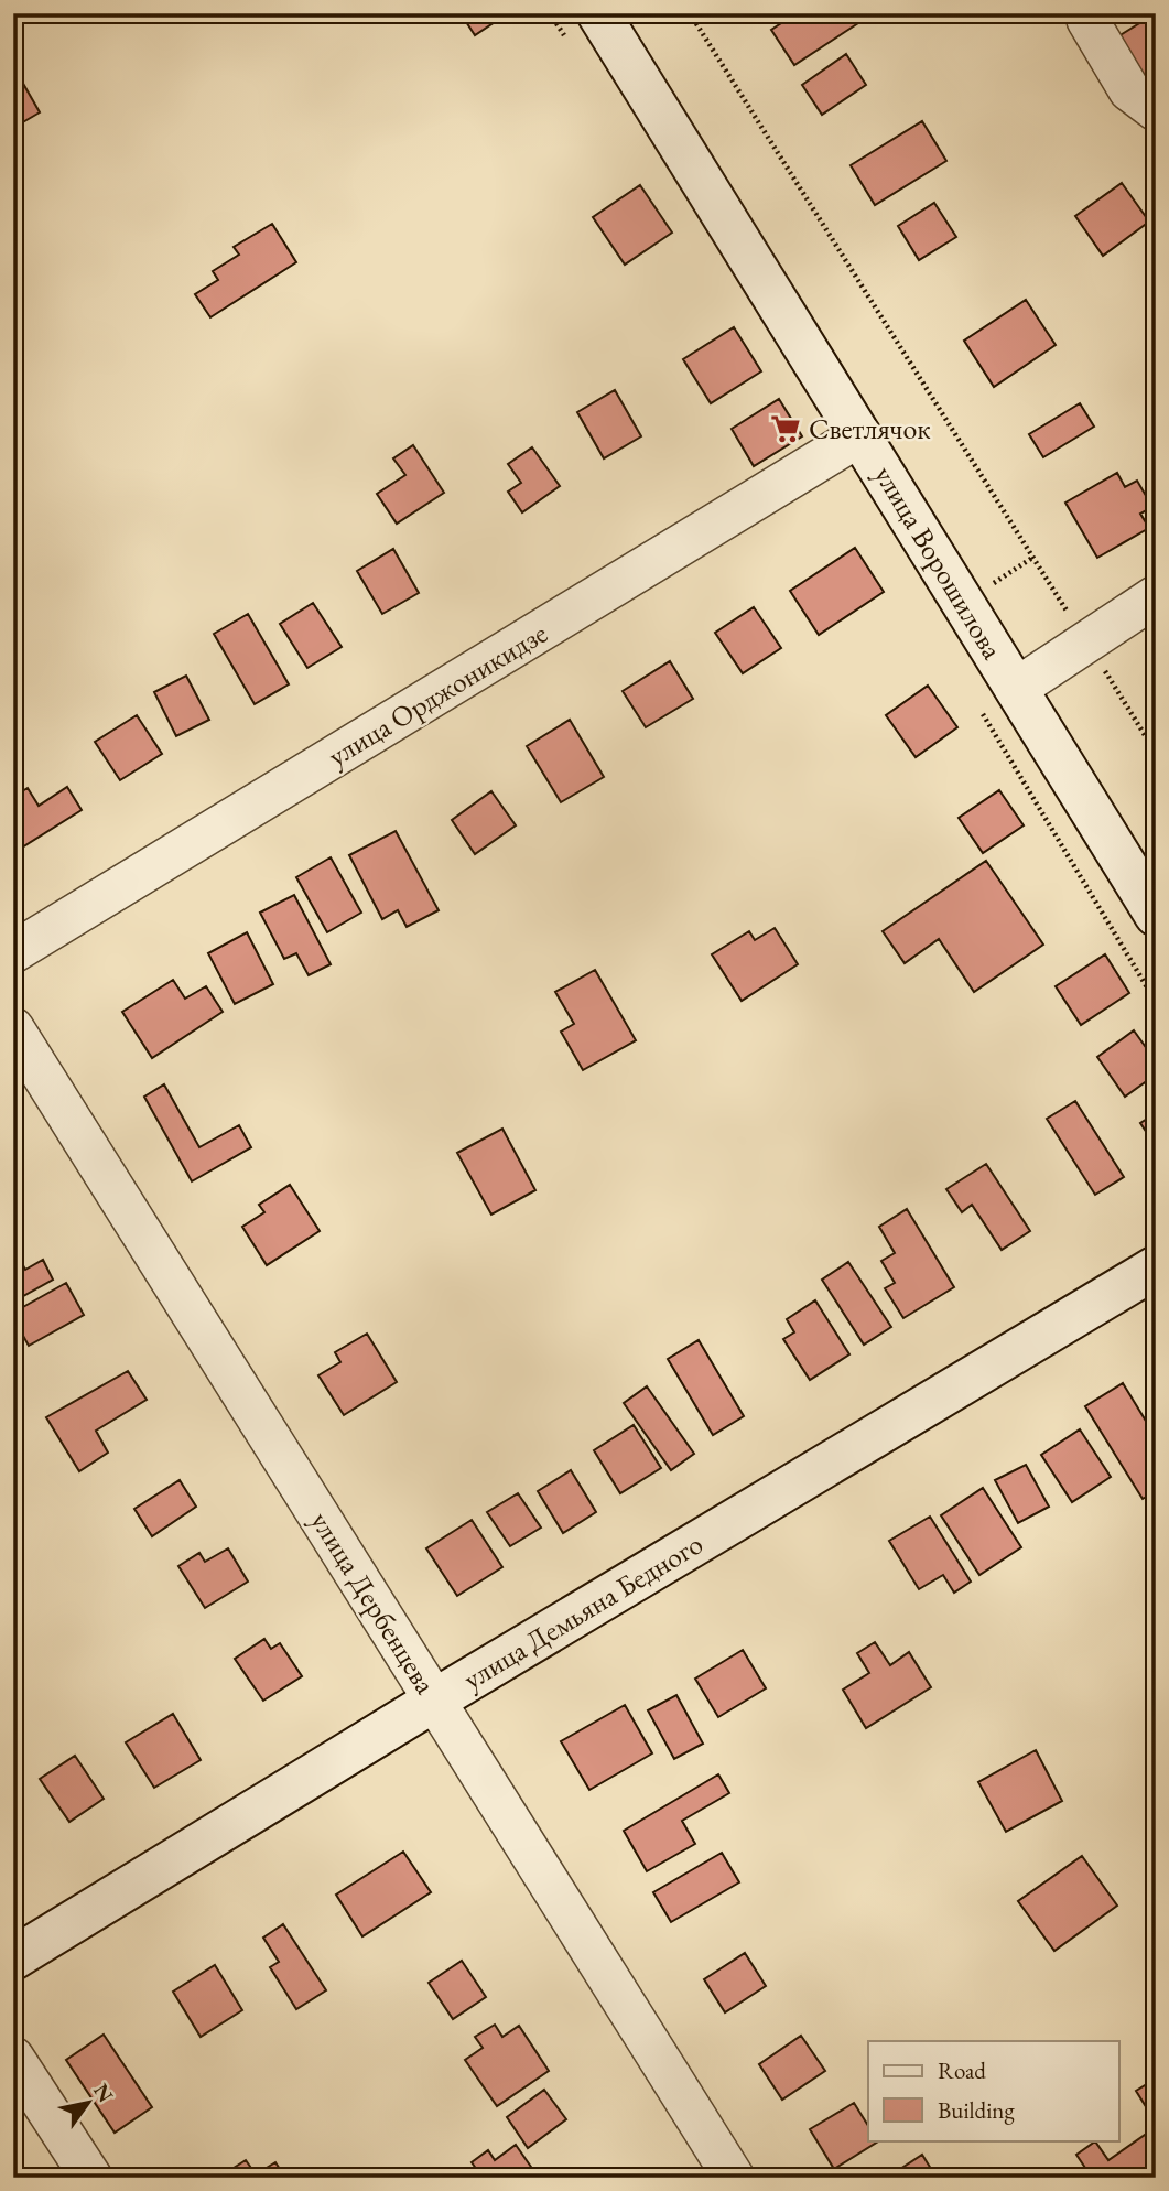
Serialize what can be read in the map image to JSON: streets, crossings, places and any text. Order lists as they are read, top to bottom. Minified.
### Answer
{"streets":{"street":["улица Ворошилова","улица Орджоникидзе","улица Дербенцева","улица Демьяна Бедного"]},"crossings":[["улица Ворошилова","улица Орджоникидзе"],["улица Дербенцева","улица Демьяна Бедного"]],"places":{"supermarket":["Светлячок"]},"legend":["Road","Building"],"north":"top right"}
